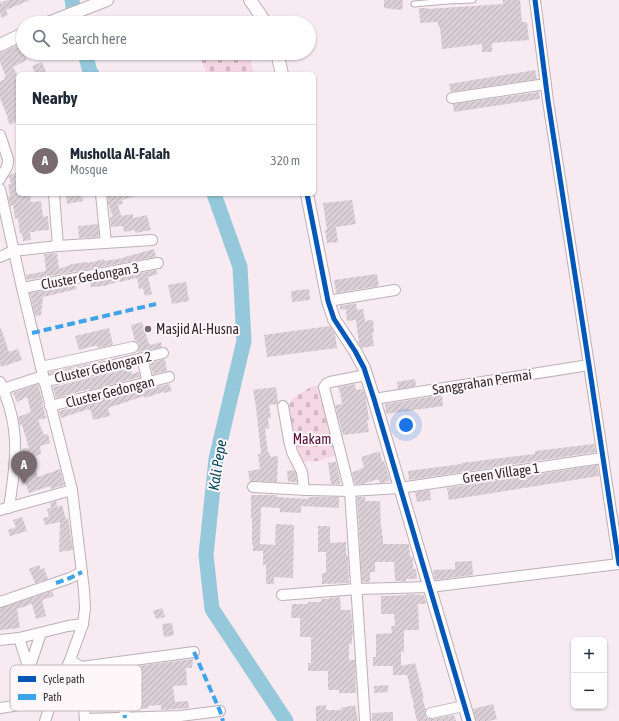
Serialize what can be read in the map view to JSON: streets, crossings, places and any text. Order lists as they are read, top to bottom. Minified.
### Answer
{"streets":{"street":["Cluster Gedongan 3","Cluster Gedongan 2","Sanggrahan Permai","Cluster Gedongan","Green Village 1"]},"water":["Kali Pepe"],"parks":["Makam"],"places":["Masjid Al-Husna"],"legend":["Cycle path","Path"],"page":{"search":"Search here","heading":"Nearby","list":[{"mark":"A","name":"Musholla Al-Falah","note":"Mosque","value":"320 m"}],"pins":"A","map_buttons":["+","−"]}}
